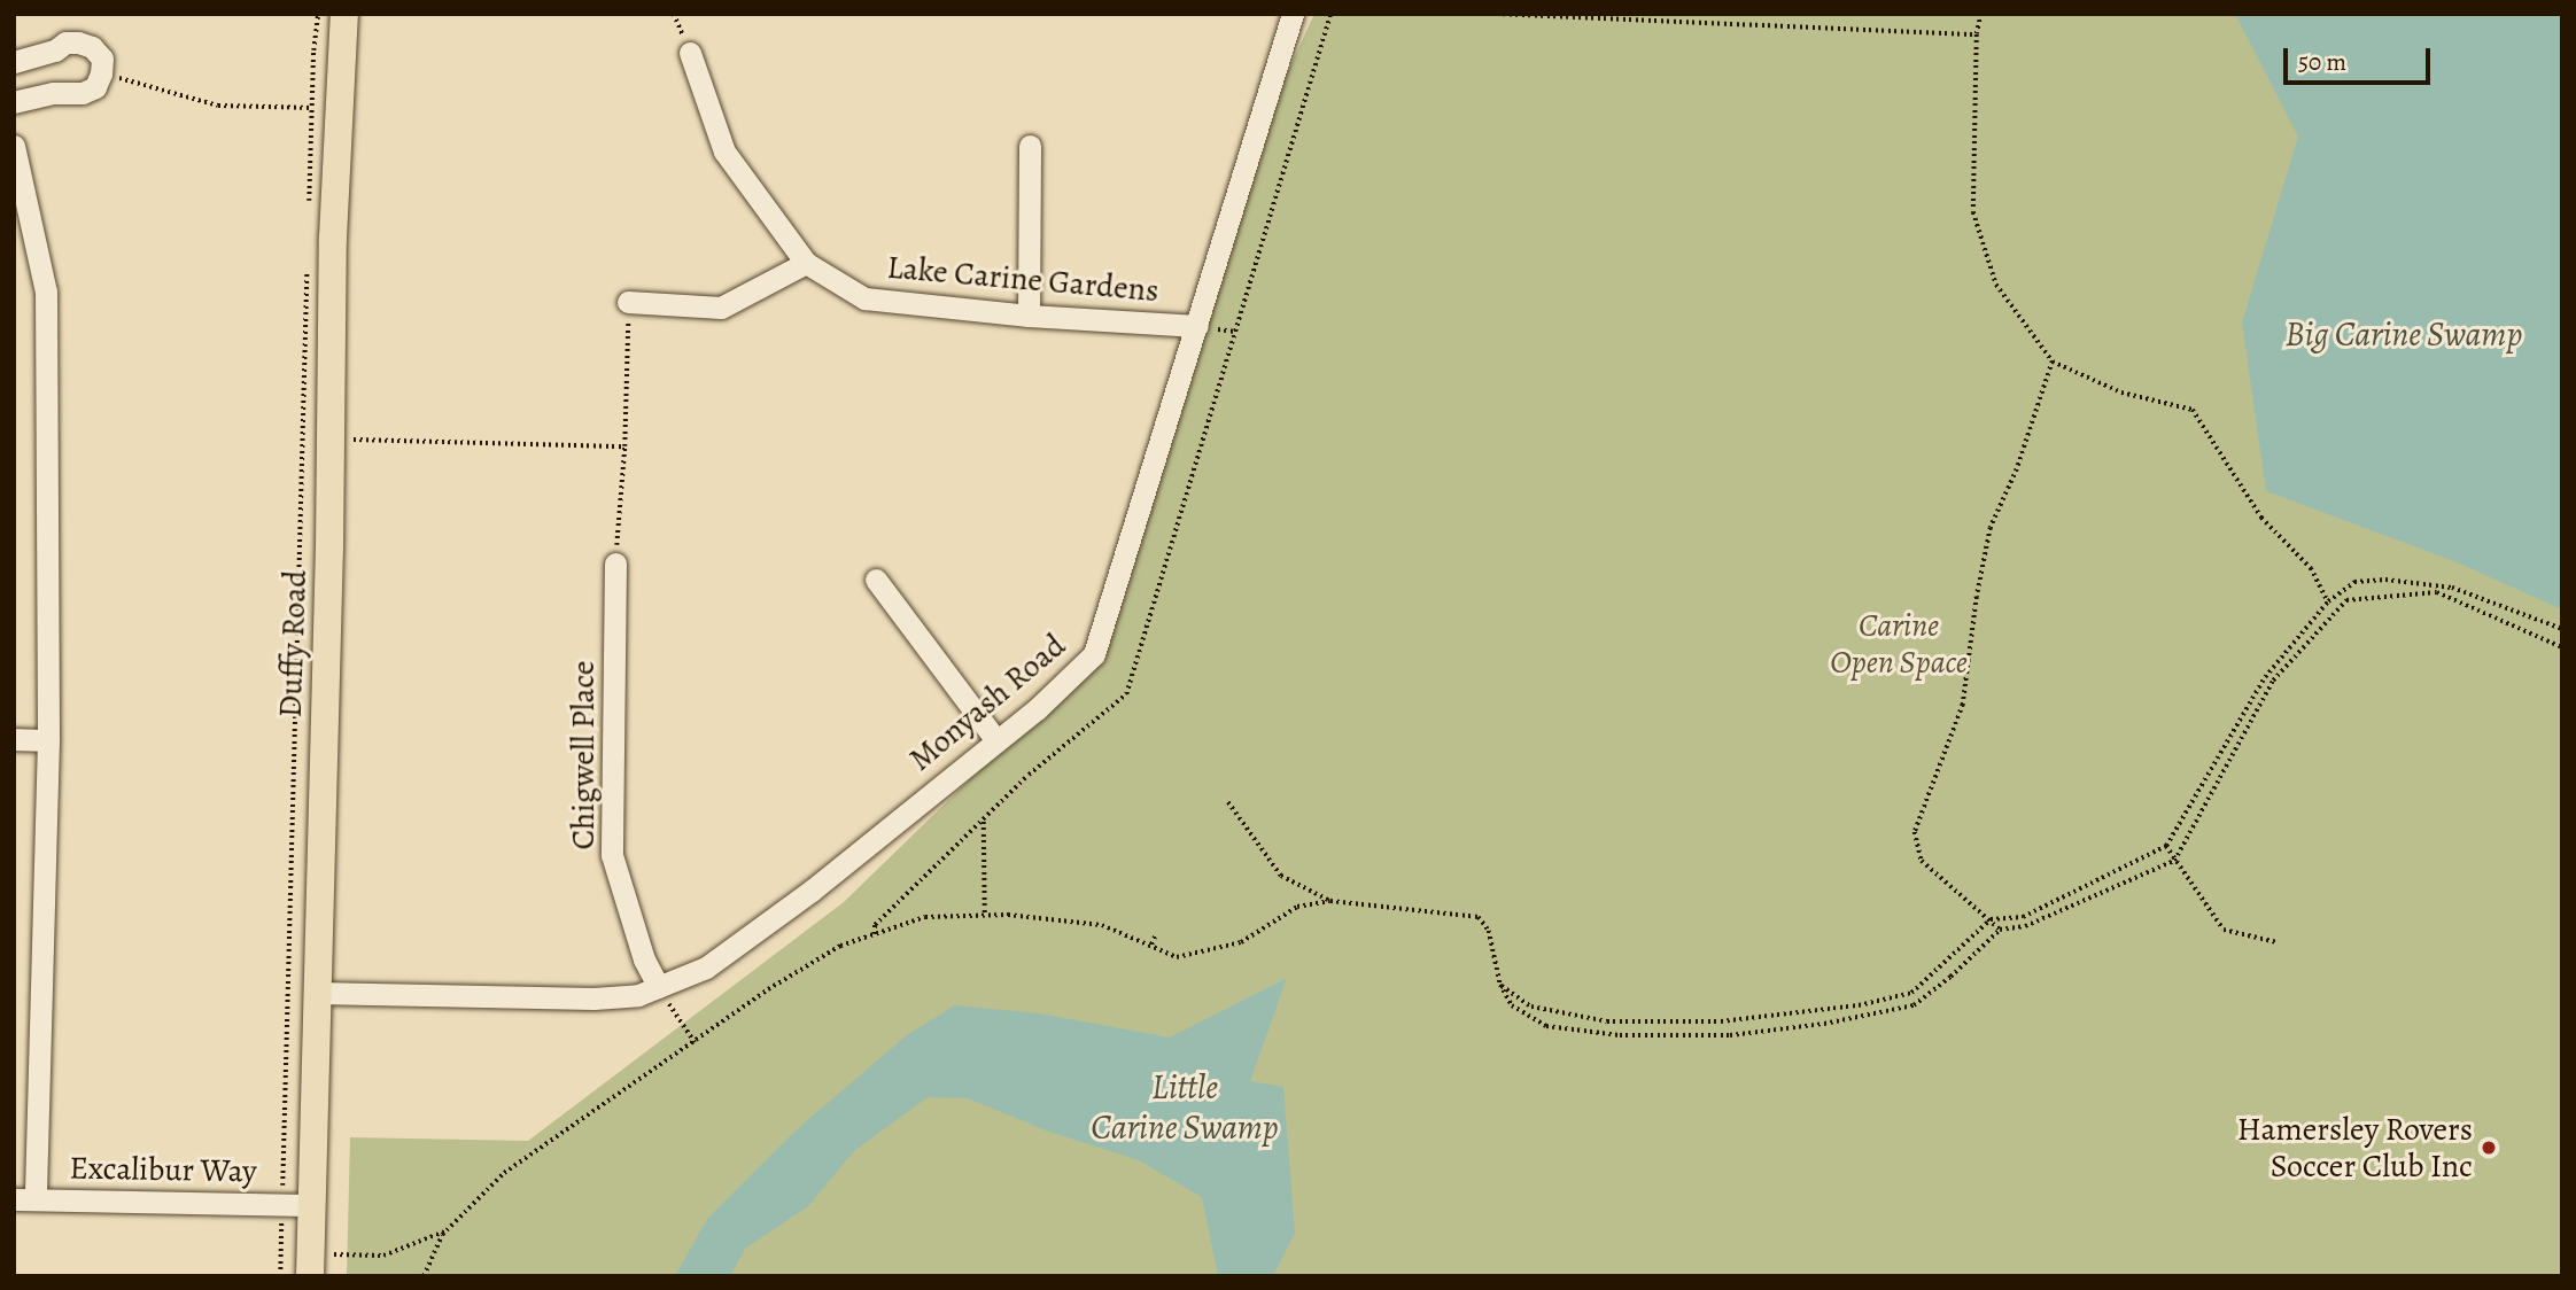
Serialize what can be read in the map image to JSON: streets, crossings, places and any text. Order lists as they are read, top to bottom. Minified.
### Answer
{"streets":{"main road":["Duffy Road"],"street":["Lake Carine Gardens","Monyash Road","Chigwell Place","Excalibur Way"]},"crossings":[["Lake Carine Gardens","Monyash Road"],["Duffy Road","Monyash Road"],["Duffy Road","Excalibur Way"],["Monyash Road","Chigwell Place"]],"water":["Big Carine Swamp","Little Carine Swamp"],"parks":["Carine Open Space"],"places":["Hamersley Rovers Soccer Club Inc"],"scale_bar":"50 m"}
